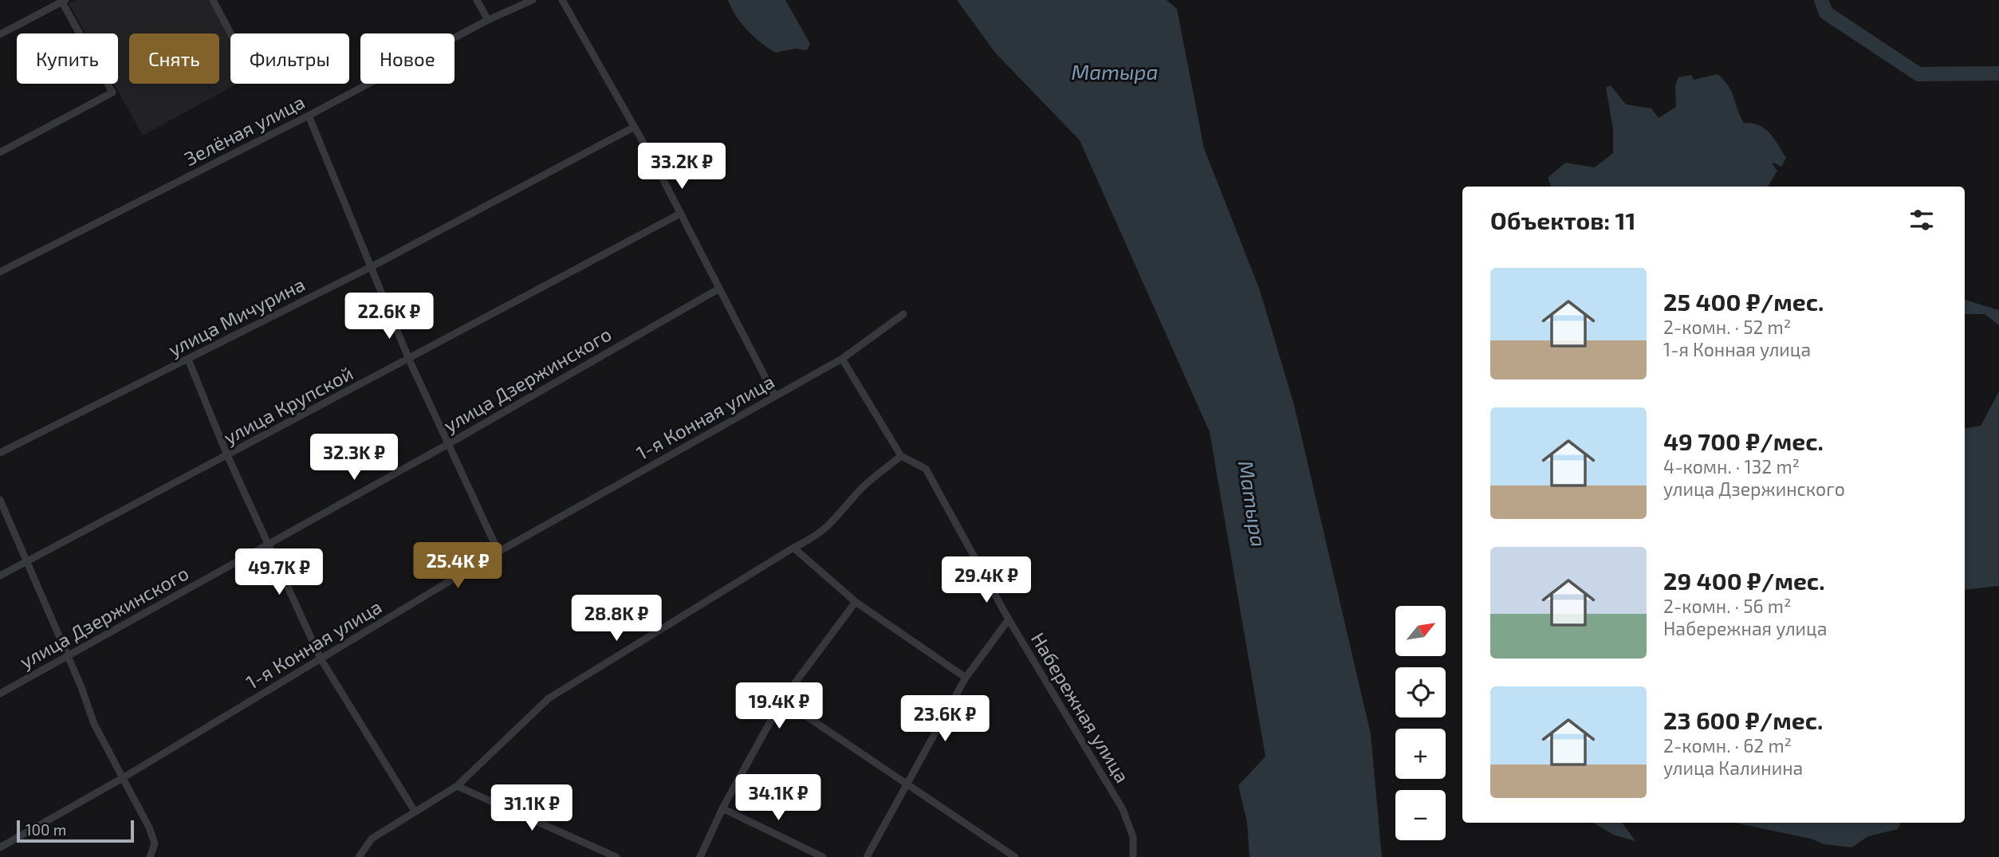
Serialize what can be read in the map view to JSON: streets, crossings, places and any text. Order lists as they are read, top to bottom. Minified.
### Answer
{"streets":{"street":["Зелёная улица","улица Мичурина","улица Дзержинского","улица Крупской","1-я Конная улица","Набережная улица"]},"water":["Матыра"],"scale_bar":"100 m","north":"top right","page":{"chip":["Купить","Снять","Фильтры","Новое"],"price":["33.2K ₽","22.6K ₽","32.3K ₽","25.4K ₽","49.7K ₽","29.4K ₽","28.8K ₽","19.4K ₽","23.6K ₽","34.1K ₽","31.1K ₽"],"heading":"Объектов: 11","list":[{"name":"25 400 ₽/мес.","note":"2-комн. · 52 m² · 1-я Конная улица"},{"name":"49 700 ₽/мес.","note":"4-комн. · 132 m² · улица Дзержинского"},{"name":"29 400 ₽/мес.","note":"2-комн. · 56 m² · Набережная улица"},{"name":"23 600 ₽/мес.","note":"2-комн. · 62 m² · улица Калинина"}],"map_buttons":["+","−"],"scale":"100 m"}}
